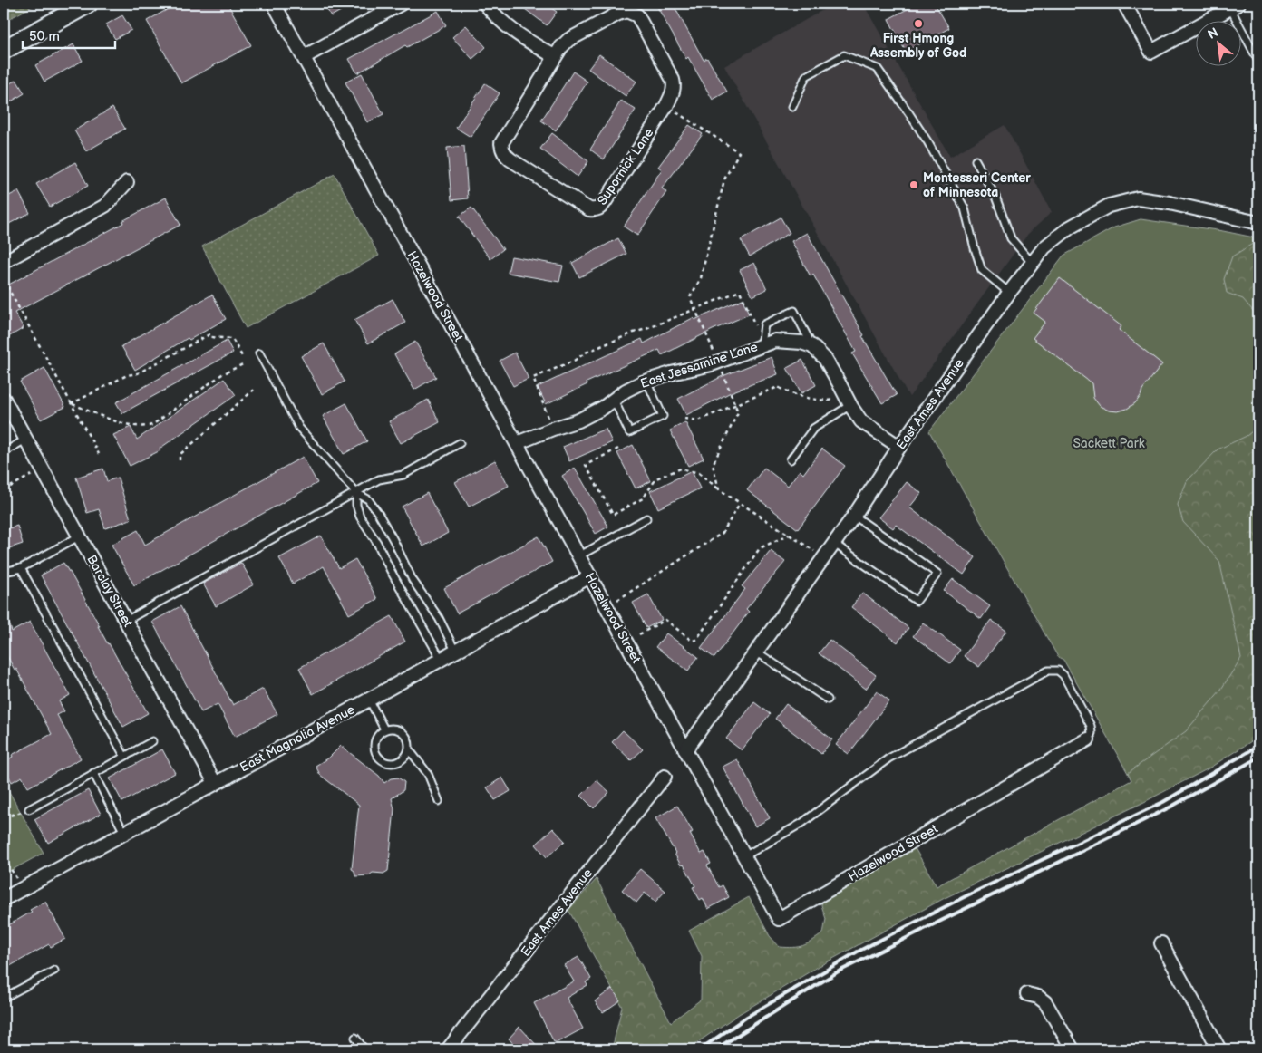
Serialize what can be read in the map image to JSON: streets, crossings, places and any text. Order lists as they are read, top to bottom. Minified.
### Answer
{"streets":{"street":["Supornick Lane","Hazelwood Street","East Jessamine Lane","East Ames Avenue","Barclay Street","East Magnolia Avenue"]},"crossings":[["Hazelwood Street","East Jessamine Lane"],["Hazelwood Street","East Ames Avenue"],["Hazelwood Street","East Magnolia Avenue"],["Barclay Street","East Magnolia Avenue"]],"parks":["Sackett Park"],"places":["First Hmong Assembly of God","Montessori Center of Minnesota"],"scale_bar":"50 m","north":"top left"}
